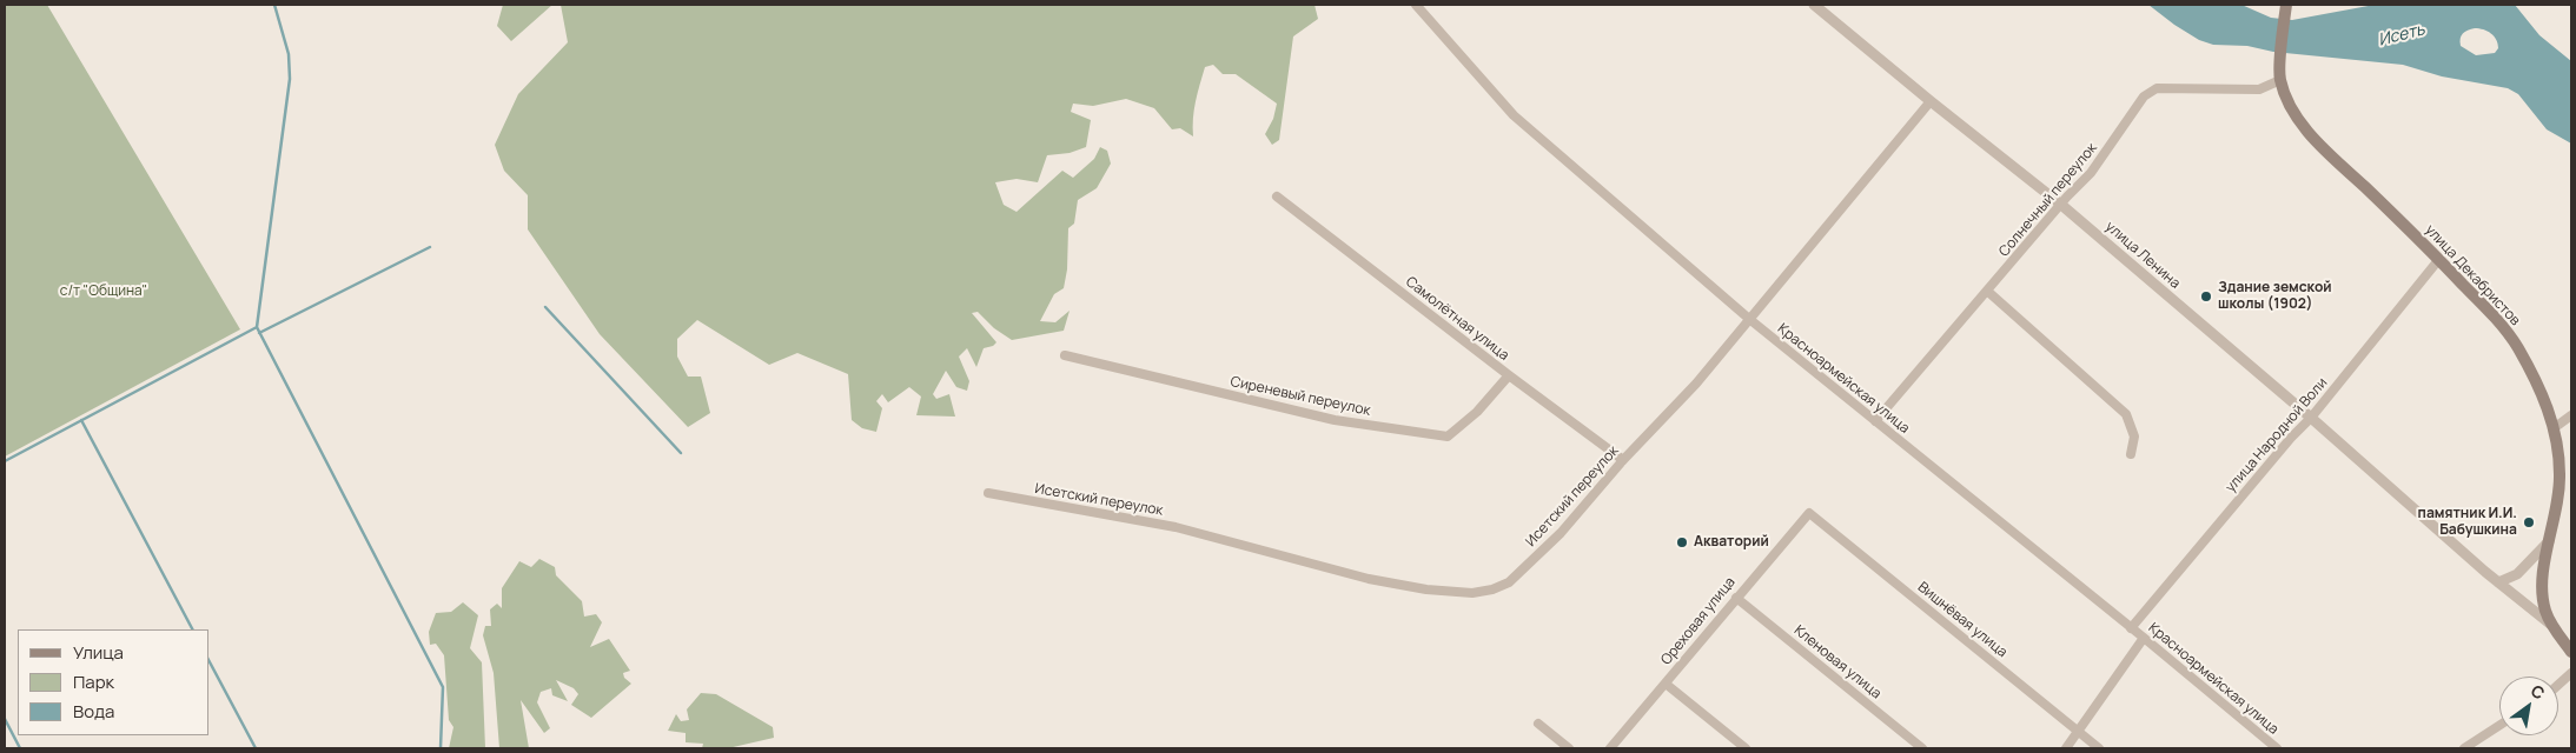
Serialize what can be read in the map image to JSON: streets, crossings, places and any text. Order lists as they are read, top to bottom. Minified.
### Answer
{"streets":{"main road":["улица Декабристов"],"street":["Солнечный переулок","улица Ленина","Самолётная улица","Красноармейская улица","Сиреневый переулок","улица Народной Воли","Исетский переулок","Вишнёвая улица","Ореховая улица","Кленовая улица"]},"crossings":[["Солнечный переулок","улица Ленина"],["Солнечный переулок","улица Декабристов"],["Солнечный переулок","Красноармейская улица"],["улица Ленина","улица Декабристов"],["улица Ленина","улица Народной Воли"],["улица Ленина","Исетский переулок"],["улица Декабристов","улица Народной Воли"],["Самолётная улица","Сиреневый переулок"],["Самолётная улица","Исетский переулок"],["Красноармейская улица","улица Народной Воли"],["Красноармейская улица","Исетский переулок"],["Вишнёвая улица","Ореховая улица"],["Ореховая улица","Кленовая улица"]],"water":["Исеть"],"parks":["с/т \"Община\""],"places":["Здание земской школы (1902)","памятник И.И. Бабушкина","Акваторий"],"legend":["Улица","Парк","Вода"],"north":"top right"}
